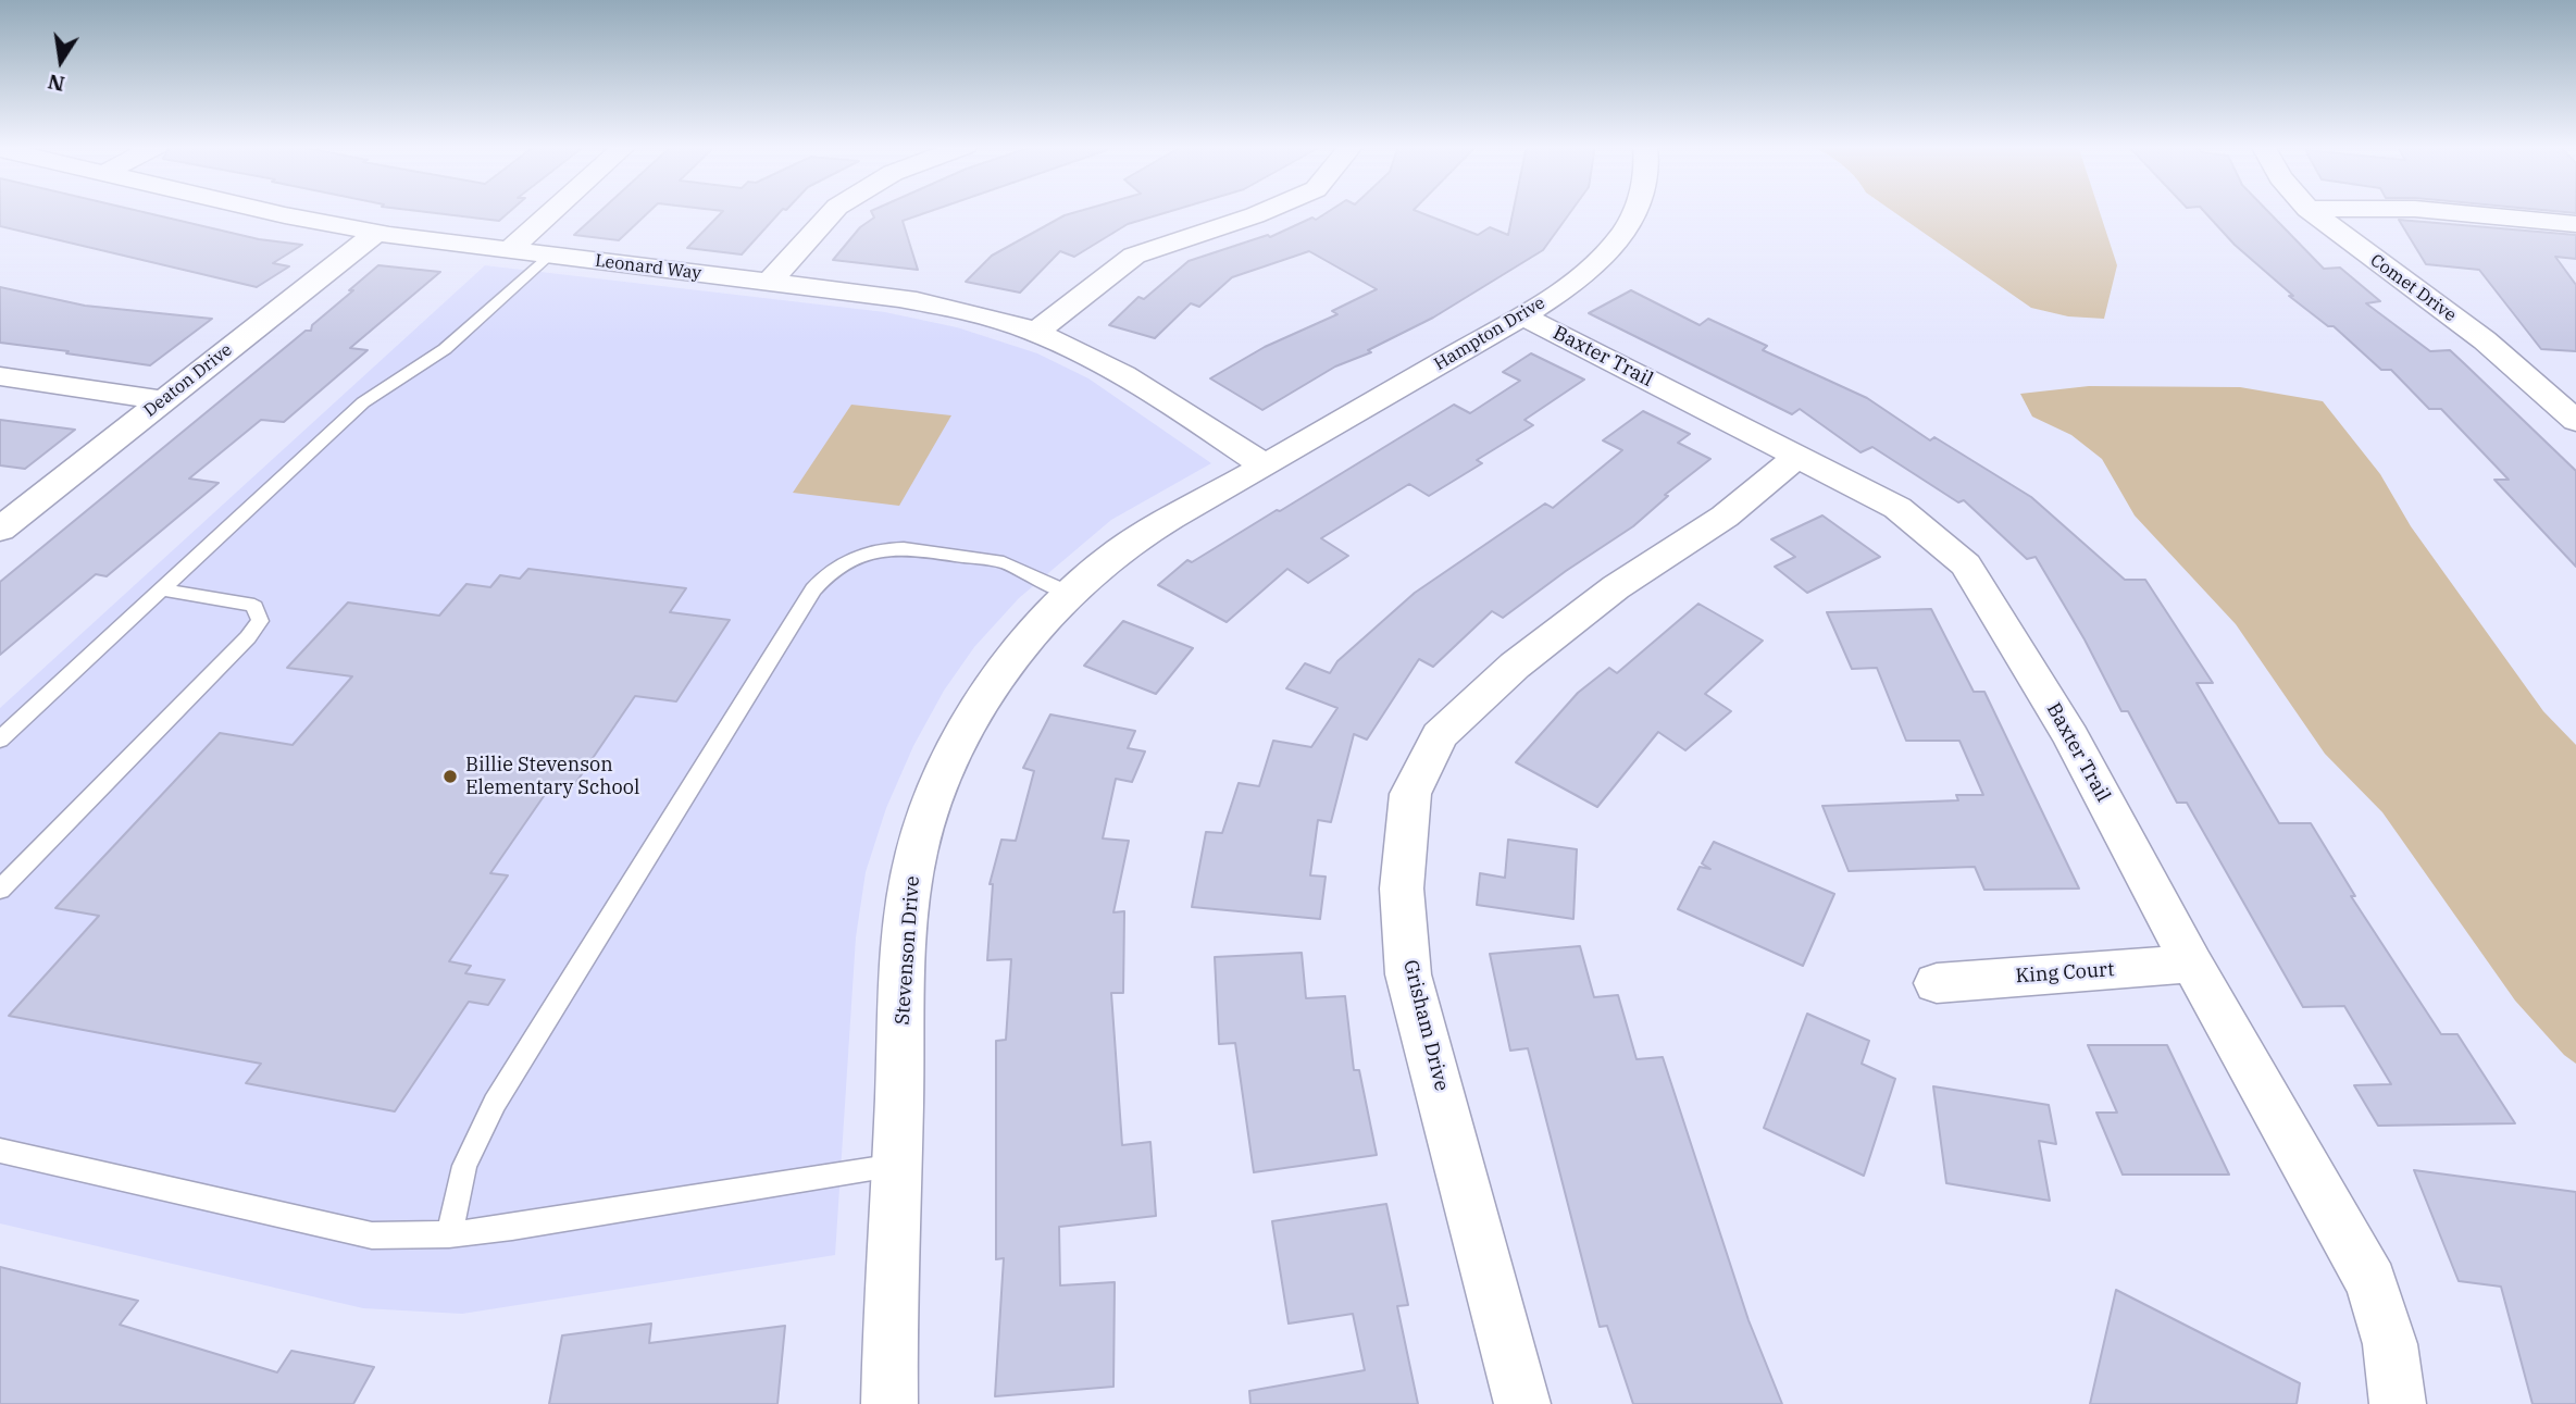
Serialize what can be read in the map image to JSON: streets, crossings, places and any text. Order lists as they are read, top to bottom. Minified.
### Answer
{"streets":{"street":["Leonard Way","Comet Drive","Hampton Drive","Baxter Trail","Deaton Drive","Stevenson Drive","King Court","Grisham Drive"]},"crossings":[["Leonard Way","Hampton Drive"],["Leonard Way","Deaton Drive"],["Leonard Way","Stevenson Drive"],["Hampton Drive","Baxter Trail"],["Hampton Drive","Stevenson Drive"],["Baxter Trail","King Court"],["Baxter Trail","Grisham Drive"]],"places":["Billie Stevenson Elementary School"],"north":"bottom"}
